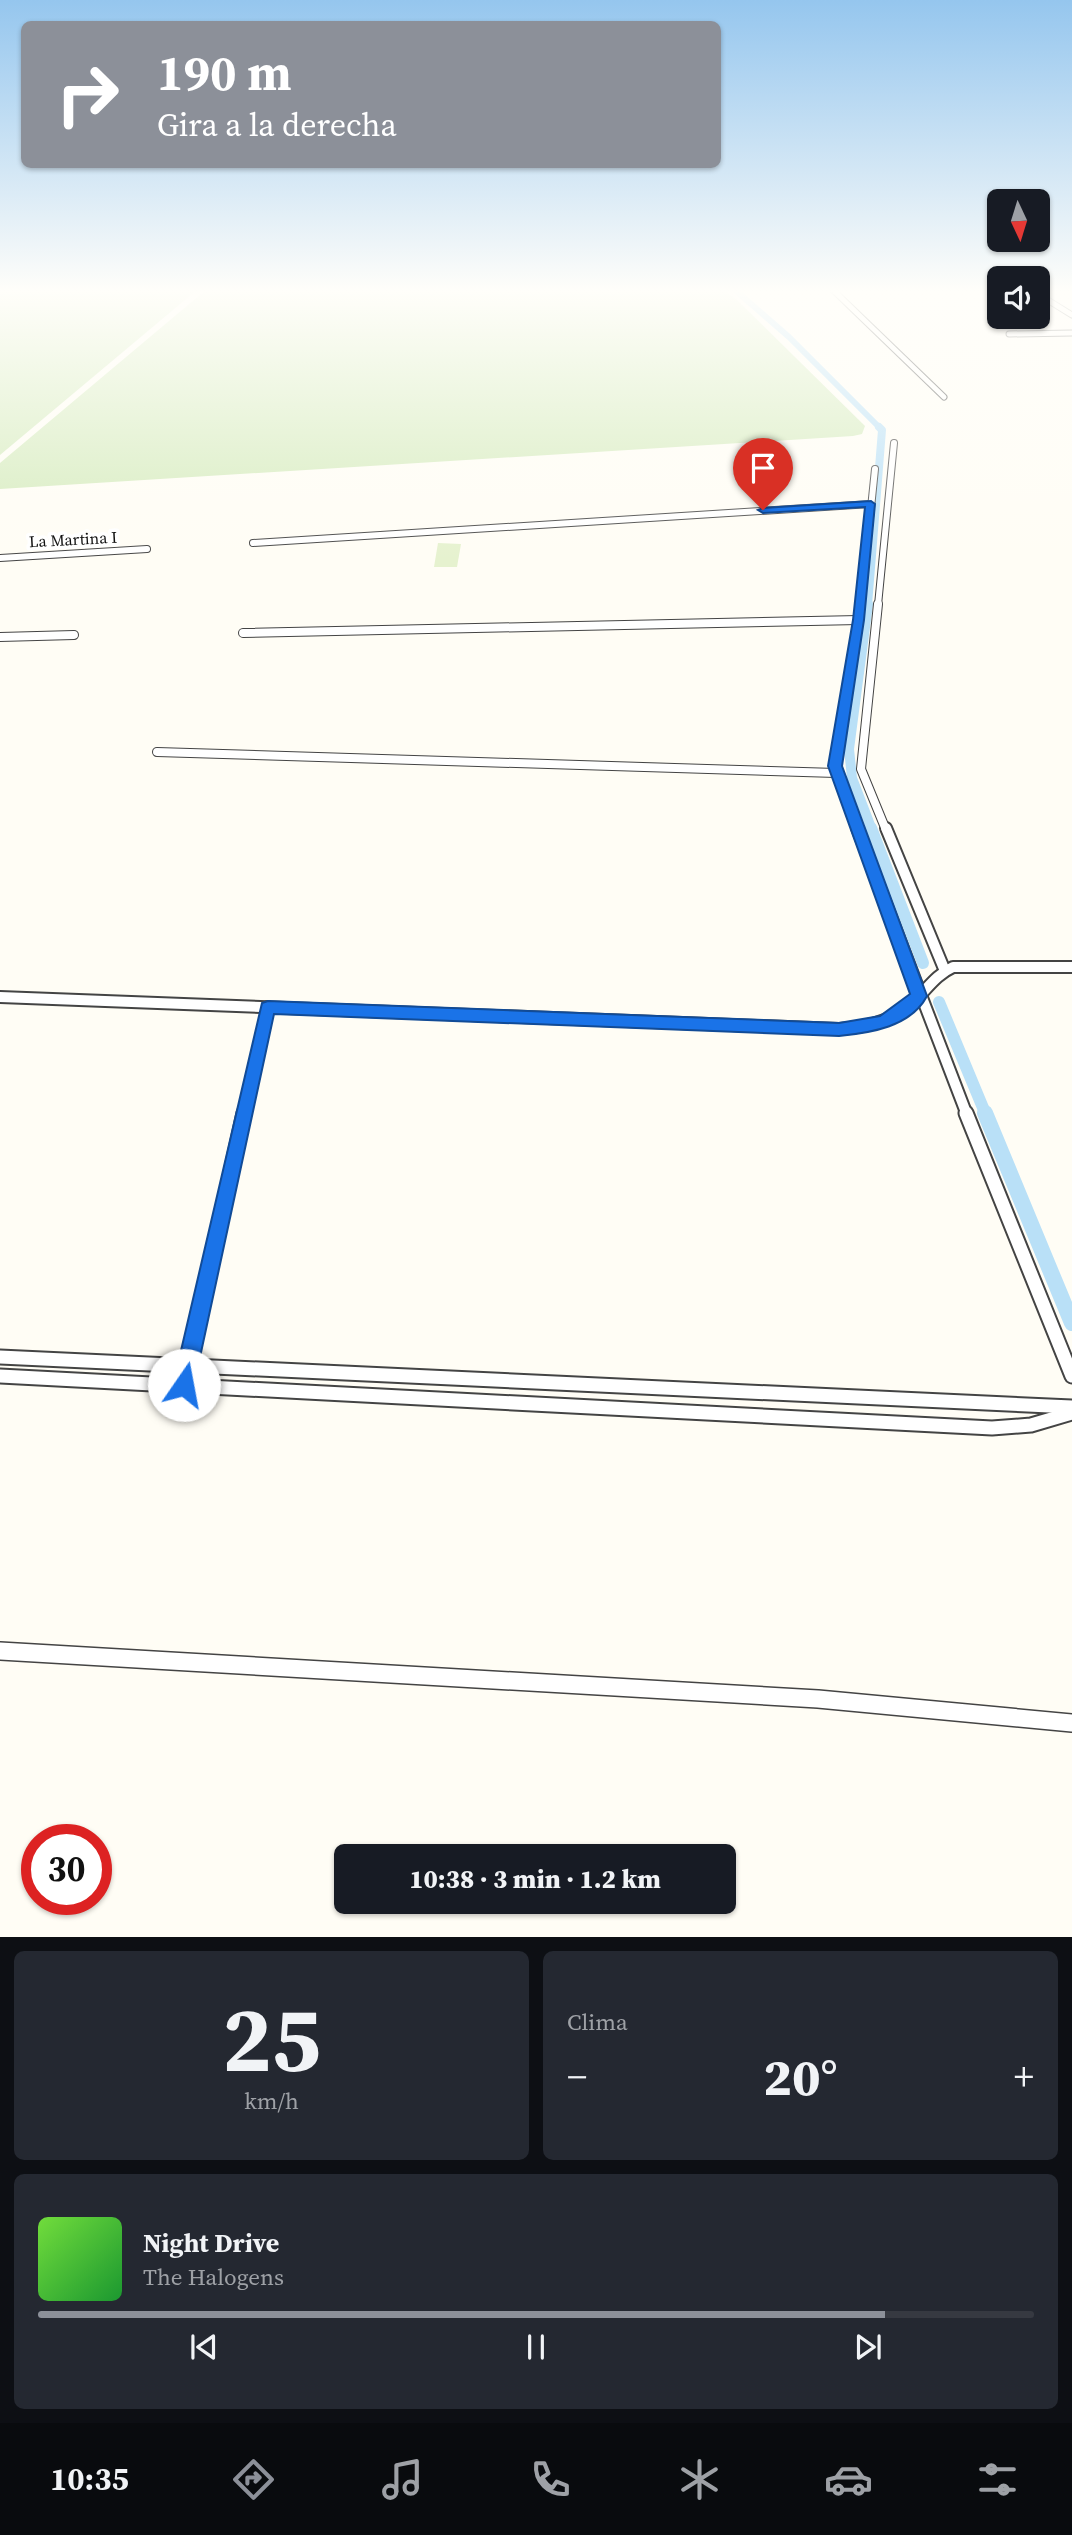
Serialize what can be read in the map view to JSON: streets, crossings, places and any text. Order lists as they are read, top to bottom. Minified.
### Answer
{"streets":{"street":["La Martina I"]},"north":"bottom","page":{"turn":["190 m","Gira a la derecha"],"limit":"30","trip":"10:38 · 3 min · 1.2 km","tile":[["25","km/h"],"Clima"],"heat":["−","20°","+"],"song":["Night Drive","The Halogens"],"tabs":"10:35"}}
